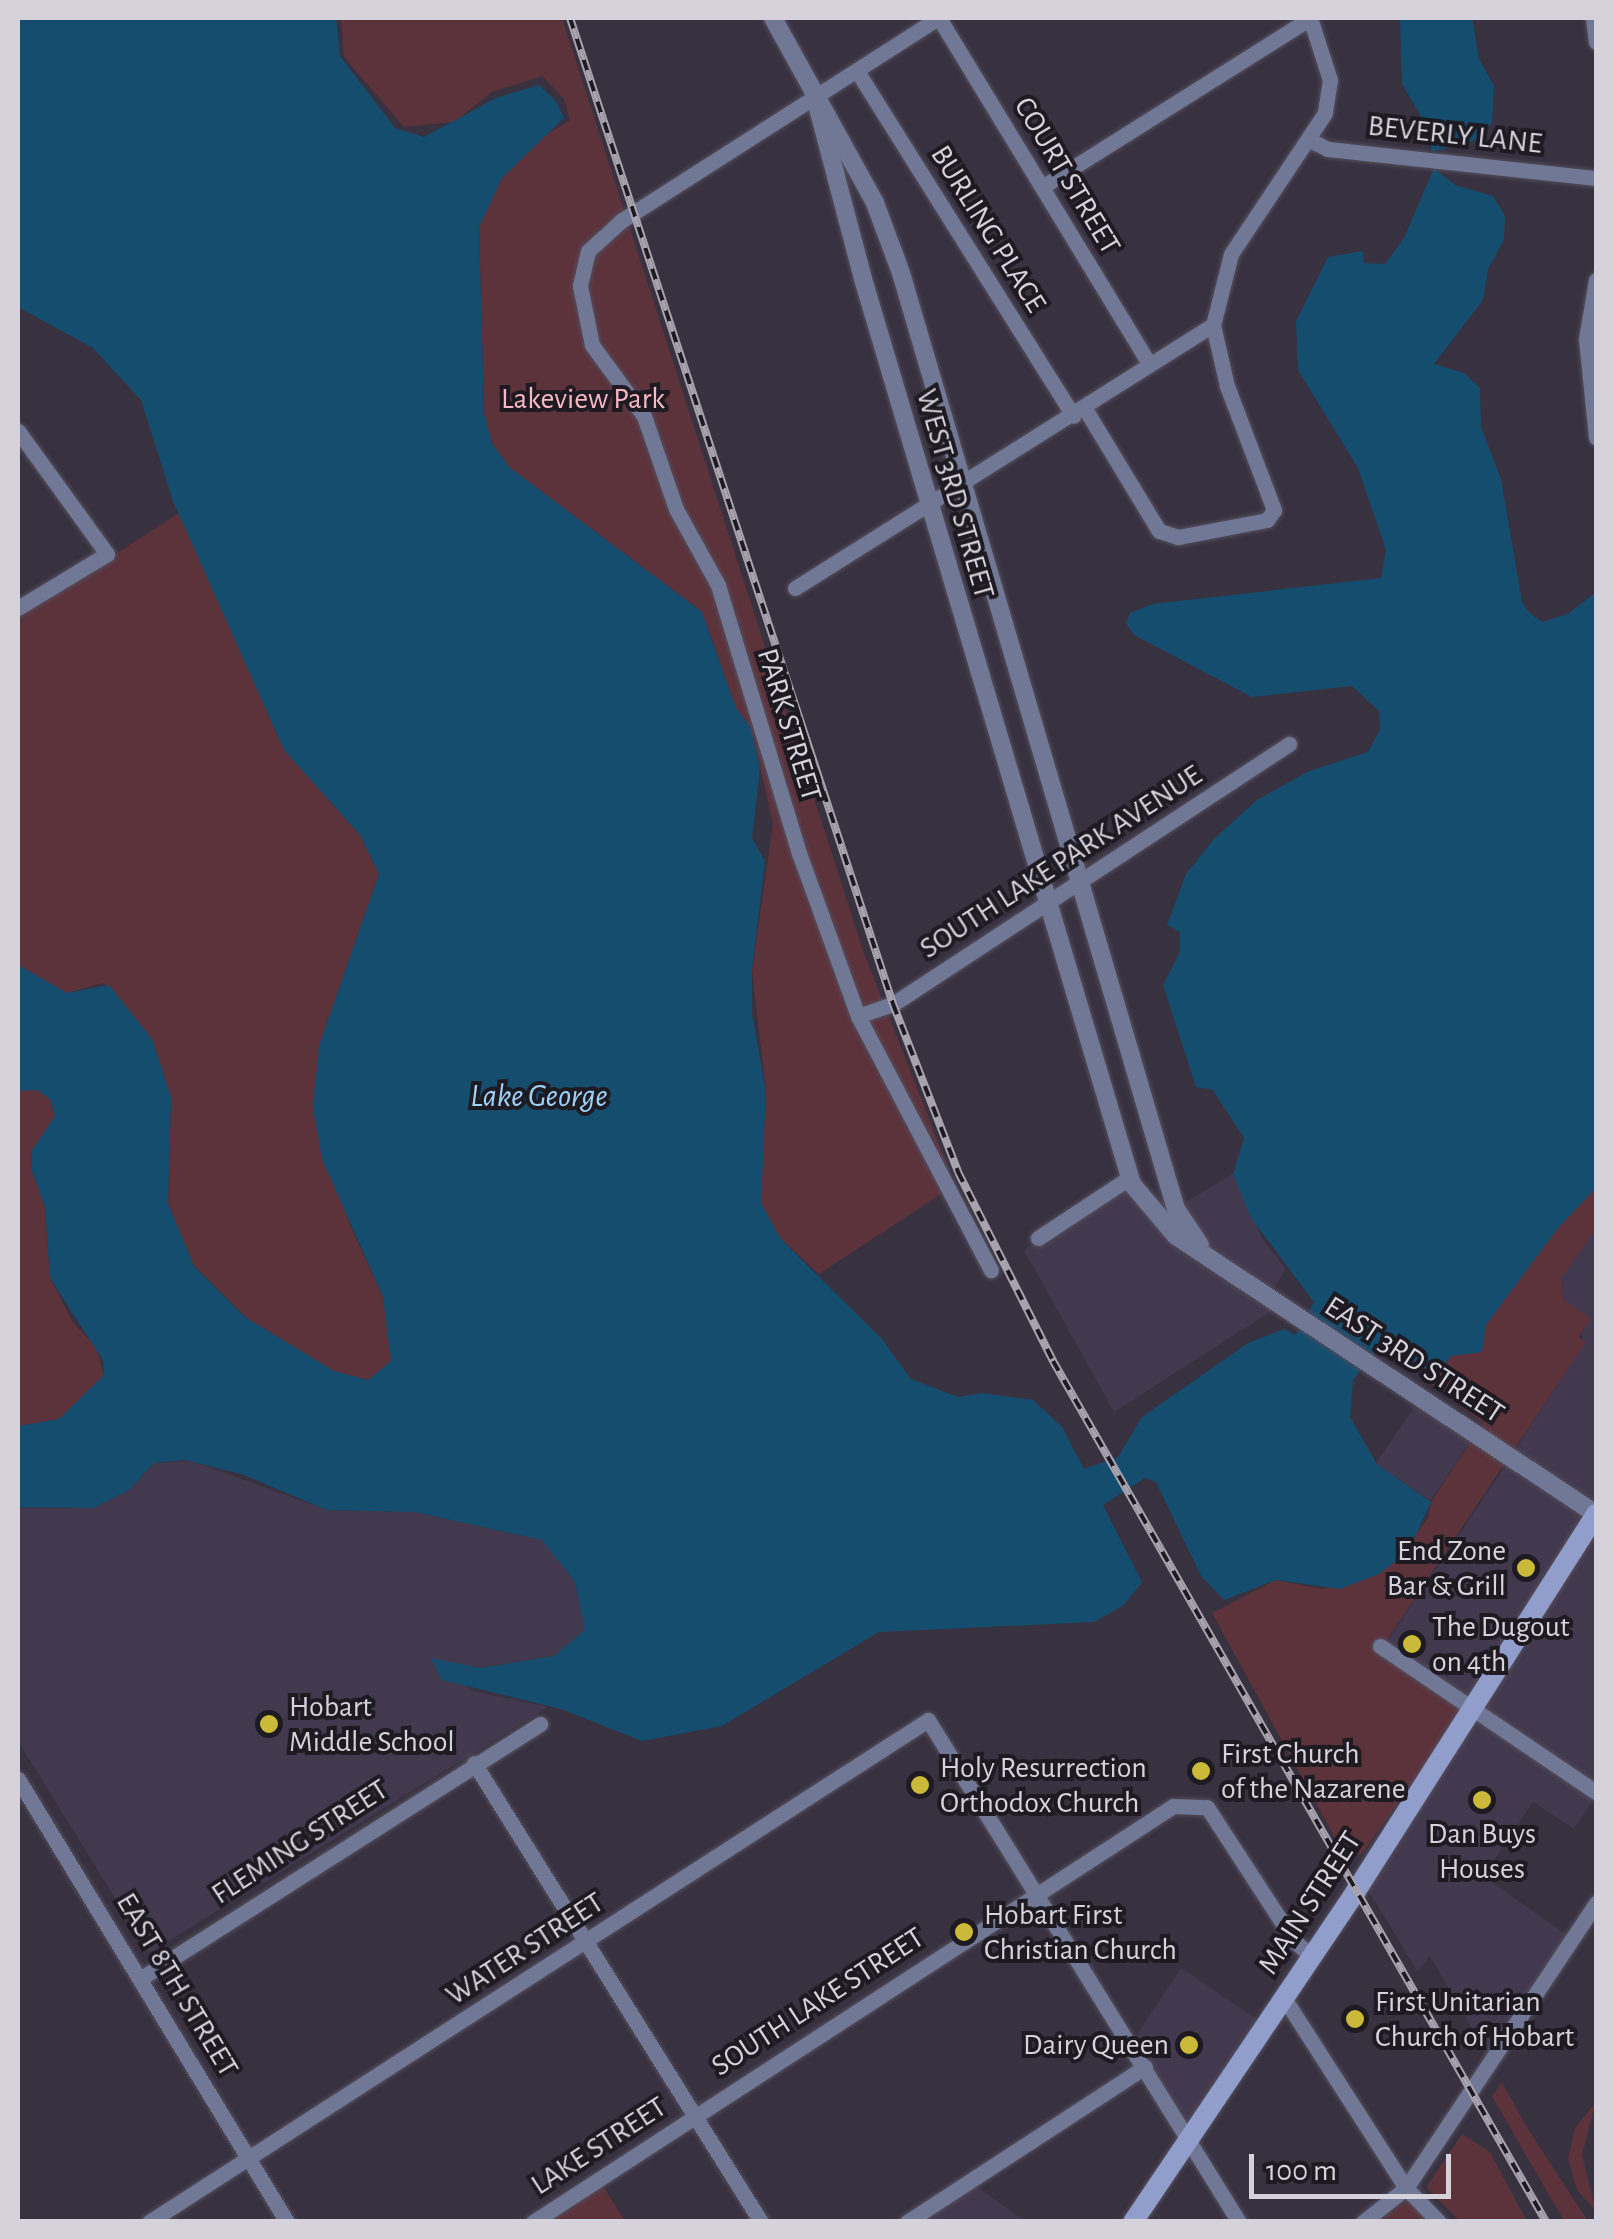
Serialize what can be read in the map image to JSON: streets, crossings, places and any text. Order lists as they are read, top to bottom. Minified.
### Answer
{"streets":{"main road":["MAIN STREET"],"street":["BEVERLY LANE","COURT STREET","BURLING PLACE","WEST 3RD STREET","PARK STREET","SOUTH LAKE PARK AVENUE","EAST 3RD STREET","FLEMING STREET","WATER STREET","EAST 8TH STREET","SOUTH LAKE STREET","LAKE STREET"]},"crossings":[["WEST 3RD STREET","PARK STREET"],["WEST 3RD STREET","SOUTH LAKE PARK AVENUE"],["WEST 3RD STREET","EAST 3RD STREET"],["PARK STREET","SOUTH LAKE PARK AVENUE"],["SOUTH LAKE PARK AVENUE","EAST 3RD STREET"],["EAST 3RD STREET","MAIN STREET"],["FLEMING STREET","EAST 8TH STREET"],["MAIN STREET","SOUTH LAKE STREET"],["WATER STREET","EAST 8TH STREET"],["WATER STREET","SOUTH LAKE STREET"],["SOUTH LAKE STREET","LAKE STREET"]],"water":["Lake George"],"parks":["Lakeview Park"],"places":["End Zone Bar & Grill","The Dugout on 4th","Hobart Middle School","First Church of the Nazarene","Holy Resurrection Orthodox Church","Dan Buys Houses","Hobart First Christian Church","First Unitarian Church of Hobart","Dairy Queen"],"scale_bar":"100 m"}
